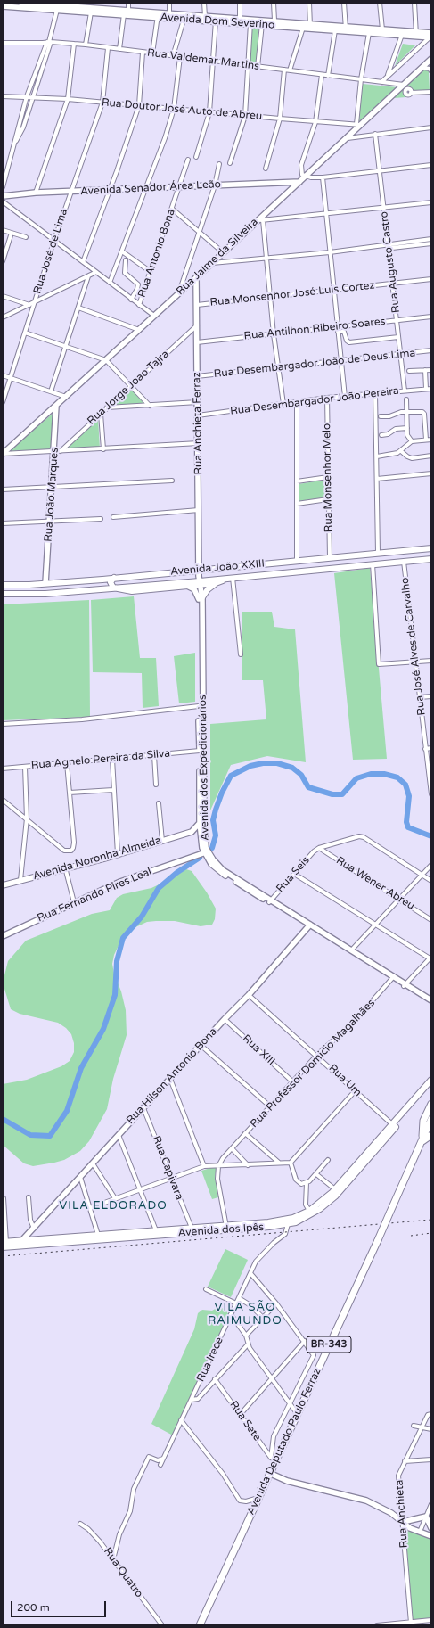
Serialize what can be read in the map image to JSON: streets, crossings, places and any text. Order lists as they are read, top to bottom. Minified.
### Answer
{"streets":{"highway":["BR-343","Avenida Deputado Paulo Ferraz"],"main road":["Avenida Dom Severino","Avenida Senador Área Leão","Rua Jaime da Silveira","Rua Anchieta Ferraz","Rua João Marques","Avenida João XXIII","Avenida dos Expedicionários","Avenida Noronha Almeida","Rua Fernando Pires Leal","Rua Hilson Antonio Bona","Avenida dos Ipês"],"street":["Rua Valdemar Martins","Rua Doutor José Auto de Abreu","Rua José de Lima","Rua Antonio Bona","Rua Augusto Castro","Rua Monsenhor José Luis Cortez","Rua Antilhon Ribeiro Soares","Rua Desembargador João de Deus Lima","Rua Jorge Joao Tajra","Rua Desembargador João Pereira","Rua Monsenhor Melo","Rua José Alves de Carvalho","Rua Agnelo Pereira da Silva","Rua Seis","Rua Wener Abreu","Rua XIII","Rua Professor Domicio Magalhães","Rua Um","Rua Capivara","Rua Irece","Rua Sete","Rua Anchieta","Rua Quatro"]},"crossings":[["Rua Valdemar Martins","Rua José de Lima"],["Rua Valdemar Martins","Rua Jaime da Silveira"],["Rua Doutor José Auto de Abreu","Rua José de Lima"],["Rua Doutor José Auto de Abreu","Rua Jaime da Silveira"],["Avenida Senador Área Leão","Rua José de Lima"],["Avenida Senador Área Leão","Rua Antonio Bona"],["Avenida Senador Área Leão","Rua Jaime da Silveira"],["Rua Jaime da Silveira","Rua Anchieta Ferraz"],["Rua Jaime da Silveira","Rua João Marques"],["Rua Augusto Castro","Rua Monsenhor José Luis Cortez"],["Rua Augusto Castro","Rua Antilhon Ribeiro Soares"],["Rua Augusto Castro","Rua Desembargador João de Deus Lima"],["Rua Augusto Castro","Rua Desembargador João Pereira"],["Rua Monsenhor José Luis Cortez","Rua Anchieta Ferraz"],["Rua Antilhon Ribeiro Soares","Rua Anchieta Ferraz"],["Rua Desembargador João de Deus Lima","Rua Anchieta Ferraz"],["Rua Jorge Joao Tajra","Rua Anchieta Ferraz"],["Rua Jorge Joao Tajra","Rua João Marques"],["Rua Desembargador João Pereira","Rua Anchieta Ferraz"],["Rua Desembargador João Pereira","Rua Monsenhor Melo"],["Rua Anchieta Ferraz","Avenida João XXIII"],["Rua Anchieta Ferraz","Avenida dos Expedicionários"],["Rua Monsenhor Melo","Avenida João XXIII"],["Rua João Marques","Avenida João XXIII"],["Avenida João XXIII","Rua José Alves de Carvalho"],["Avenida João XXIII","Avenida dos Expedicionários"],["Rua Agnelo Pereira da Silva","Avenida dos Expedicionários"],["Avenida dos Expedicionários","Rua Seis"],["Avenida dos Expedicionários","Rua Fernando Pires Leal"],["Avenida dos Expedicionários","Rua Professor Domicio Magalhães"],["Avenida dos Expedicionários","Rua Hilson Antonio Bona"],["Rua Seis","Rua Wener Abreu"],["Rua XIII","Rua Professor Domicio Magalhães"],["Rua XIII","Rua Hilson Antonio Bona"],["Rua Professor Domicio Magalhães","Rua Um"],["Rua Hilson Antonio Bona","Rua Um"],["Rua Hilson Antonio Bona","Rua Capivara"],["Rua Hilson Antonio Bona","Avenida dos Ipês"],["Rua Um","Avenida dos Ipês"],["Rua Capivara","Avenida dos Ipês"],["Avenida dos Ipês","Rua Irece"],["Rua Sete","Avenida Deputado Paulo Ferraz"]],"districts":["VILA ELDORADO","VILA SÃO RAIMUNDO"],"scale_bar":"200 m"}
